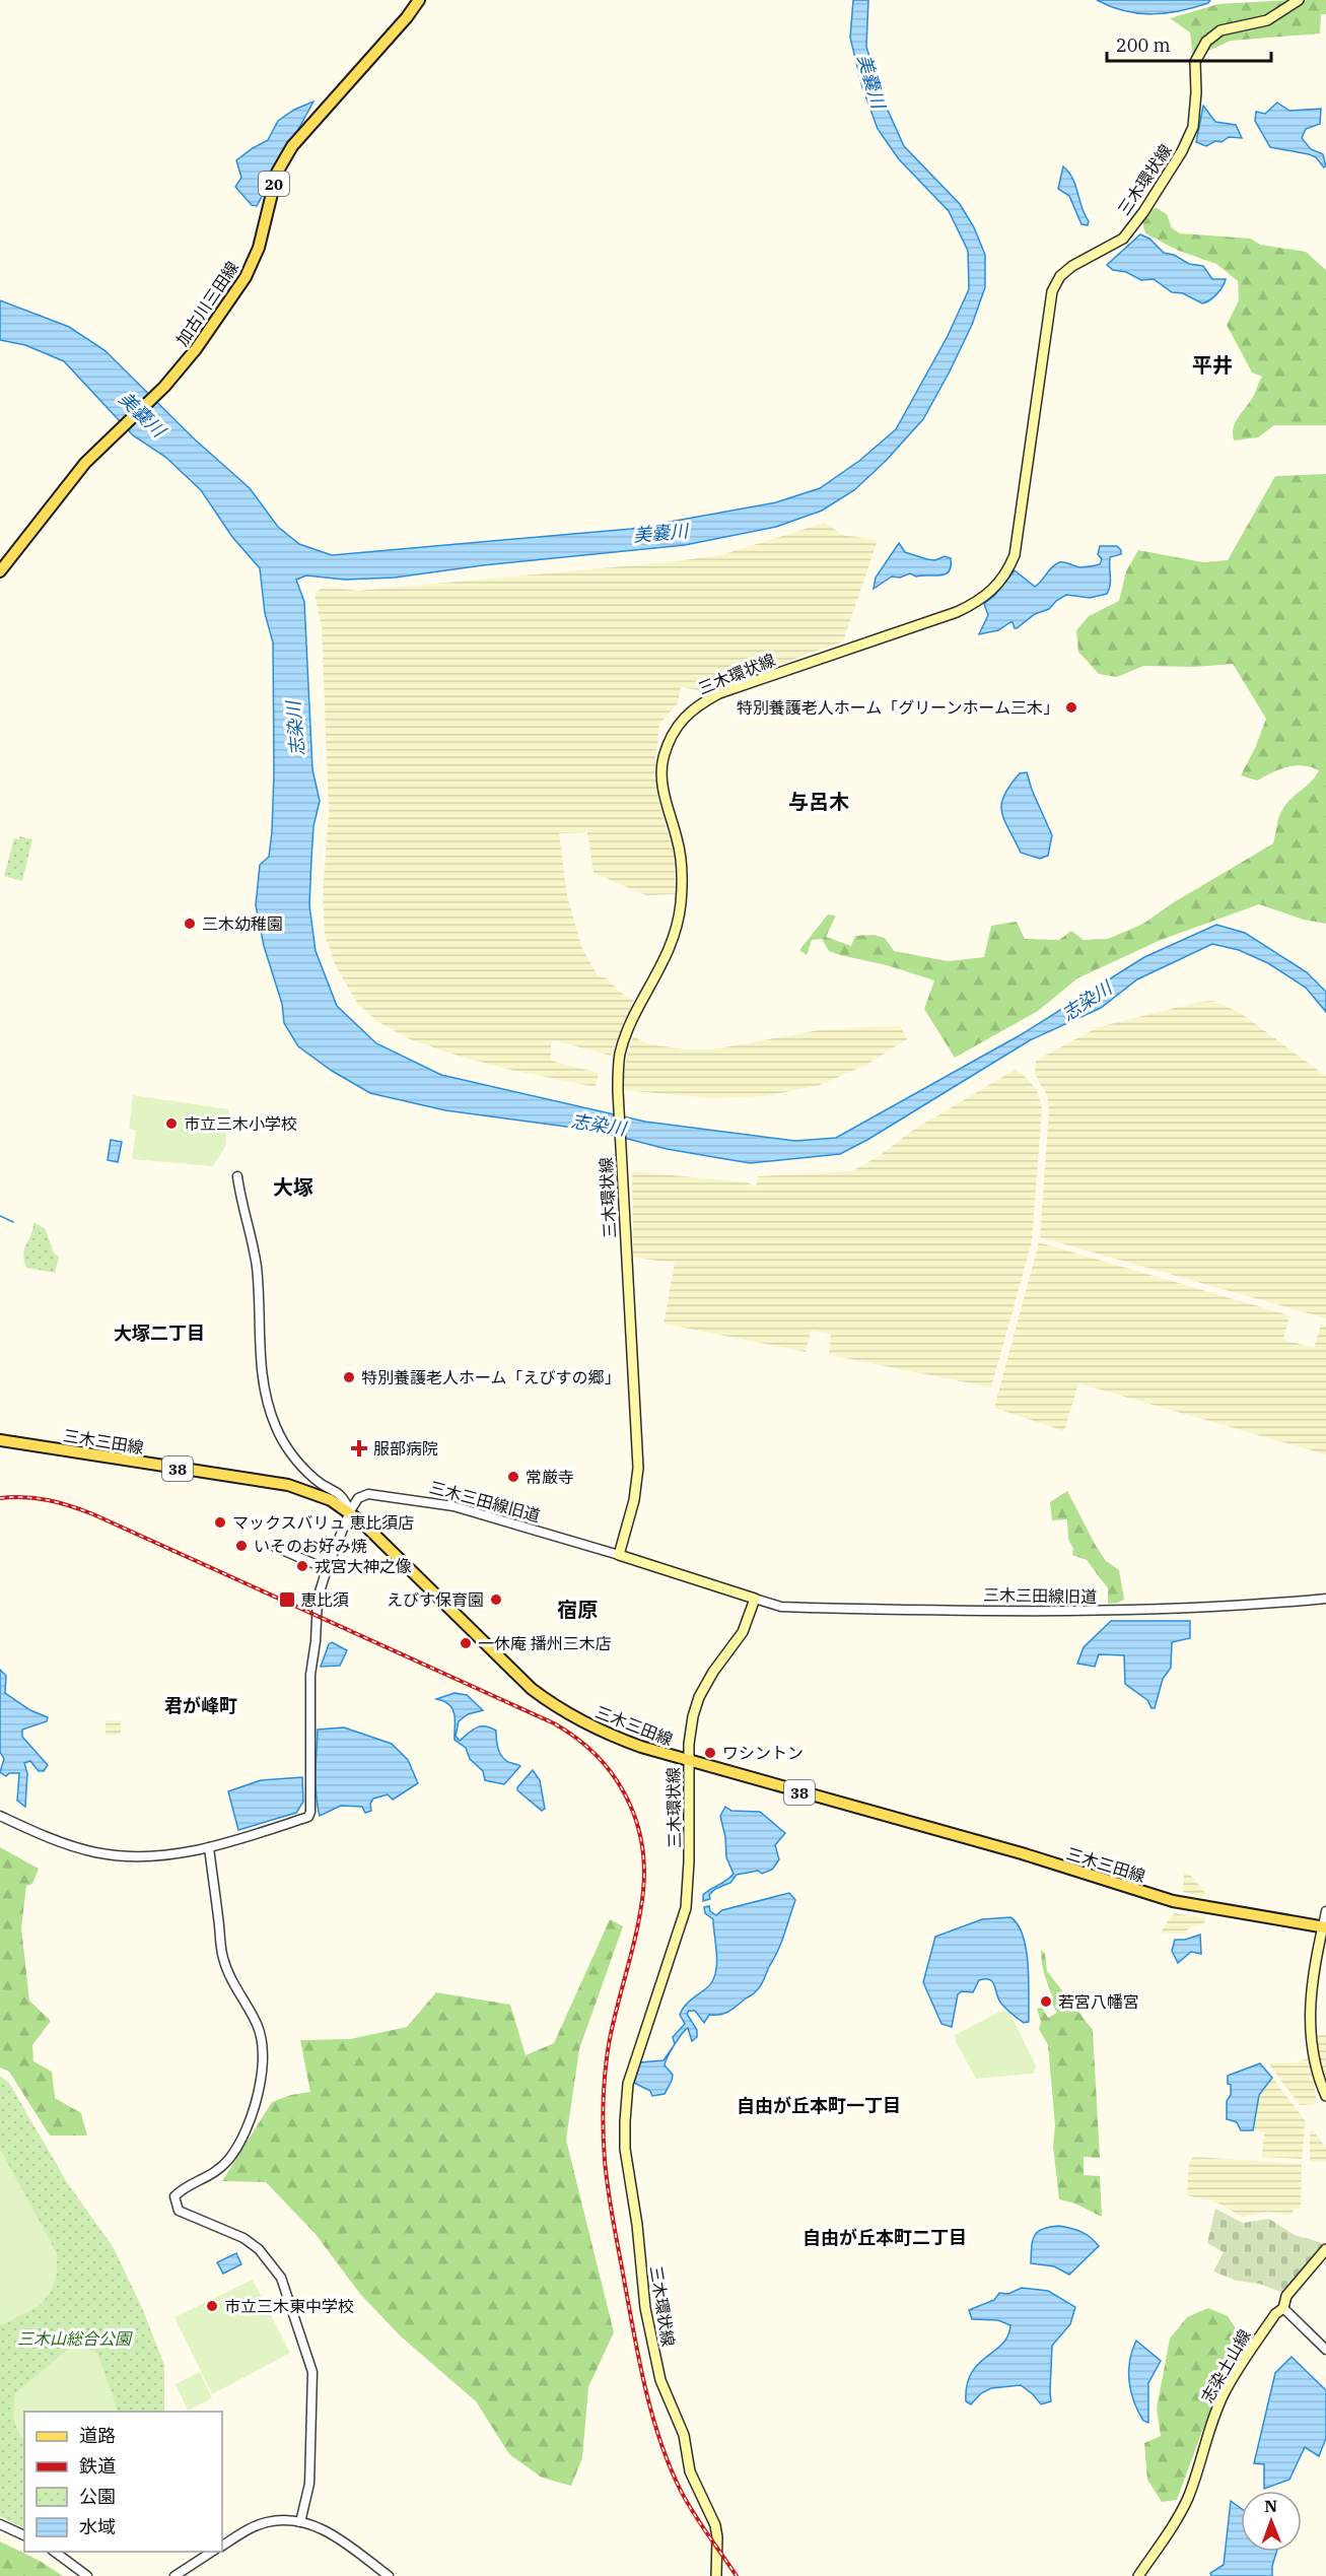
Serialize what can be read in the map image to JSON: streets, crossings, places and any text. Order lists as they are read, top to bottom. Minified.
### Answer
{"streets":{"main road":["三木環状線","20","加古川三田線","三木三田線","38","志染土山線"],"street":["三木三田線旧道"]},"crossings":[["三木環状線","三木三田線"],["三木環状線","三木三田線旧道"],["三木三田線","三木三田線旧道"]],"districts":["平井","与呂木","大塚","大塚二丁目","宿原","君が峰町","自由が丘本町一丁目","自由が丘本町二丁目"],"water":["美嚢川","志染川"],"parks":["三木山総合公園"],"places":{"other":["特別養護老人ホーム「グリーンホーム三木」","三木幼稚園","市立三木小学校","特別養護老人ホーム「えびすの郷」","常厳寺","マックスバリュ 恵比須店","いそのお好み焼","戎宮大神之像","えびす保育園","一休庵 播州三木店","ワシントン","若宮八幡宮","市立三木東中学校"],"health":["服部病院"],"transit":["恵比須"]},"legend":["道路","鉄道","公園","水域"],"scale_bar":"200 m","north":"top"}
